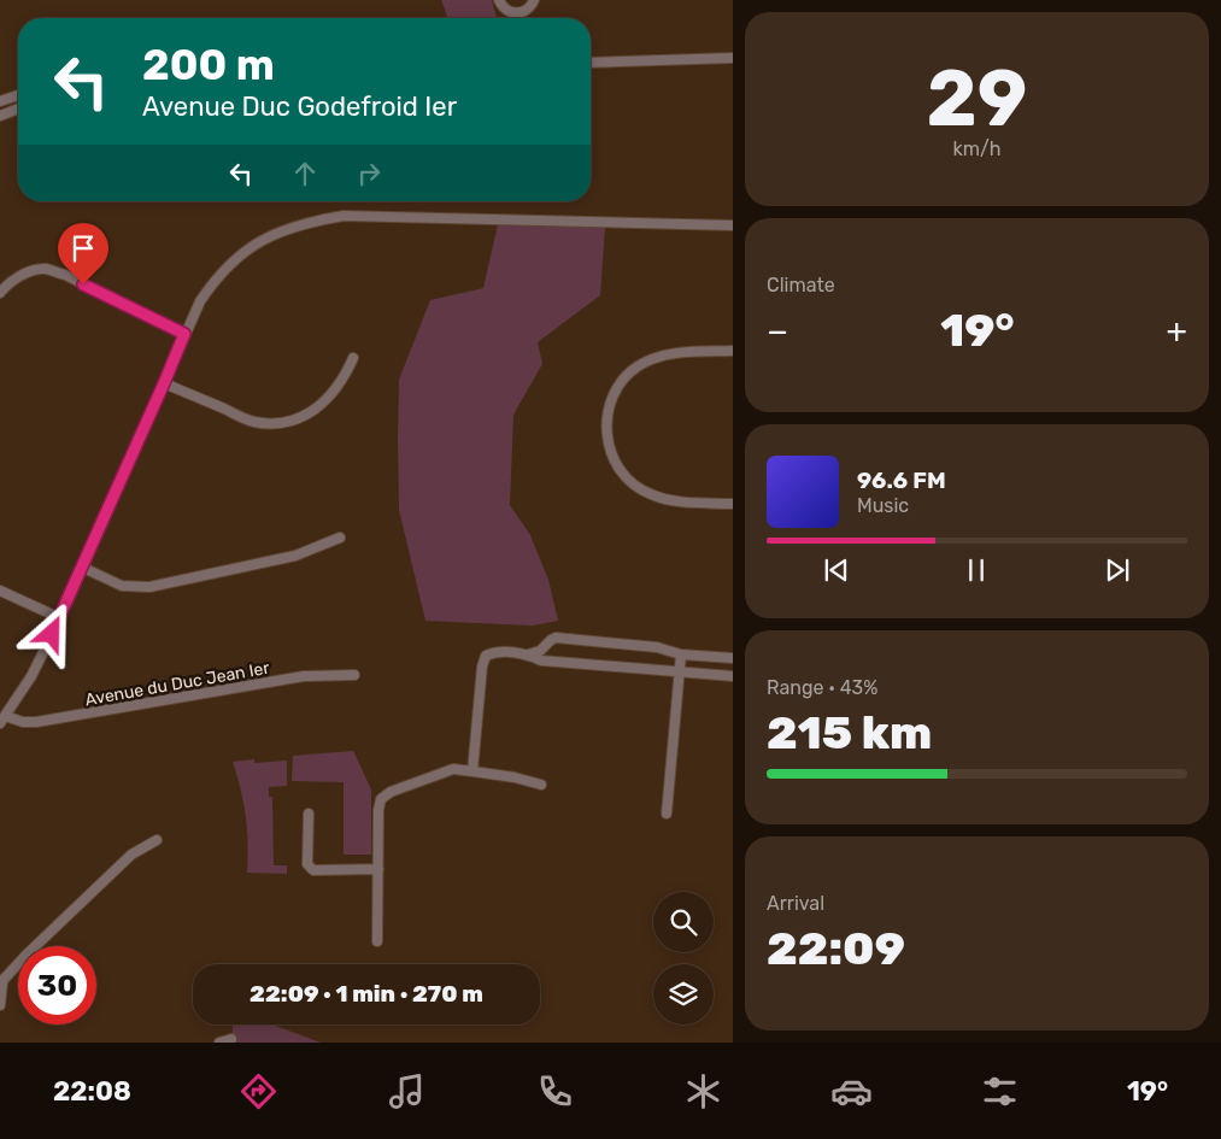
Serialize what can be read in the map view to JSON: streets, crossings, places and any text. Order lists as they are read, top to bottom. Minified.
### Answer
{"streets":{"street":["Avenue du Duc Jean Ier"]},"page":{"tile":[["29","km/h"],"Climate",["Range · 43%","215 km"],["Arrival","22:09"]],"turn":["200 m","Avenue Duc Godefroid Ier"],"heat":["−","19°","+"],"song":["96.6 FM","Music"],"limit":"30","trip":"22:09 · 1 min · 270 m","tabs":["22:08","19°"]}}
